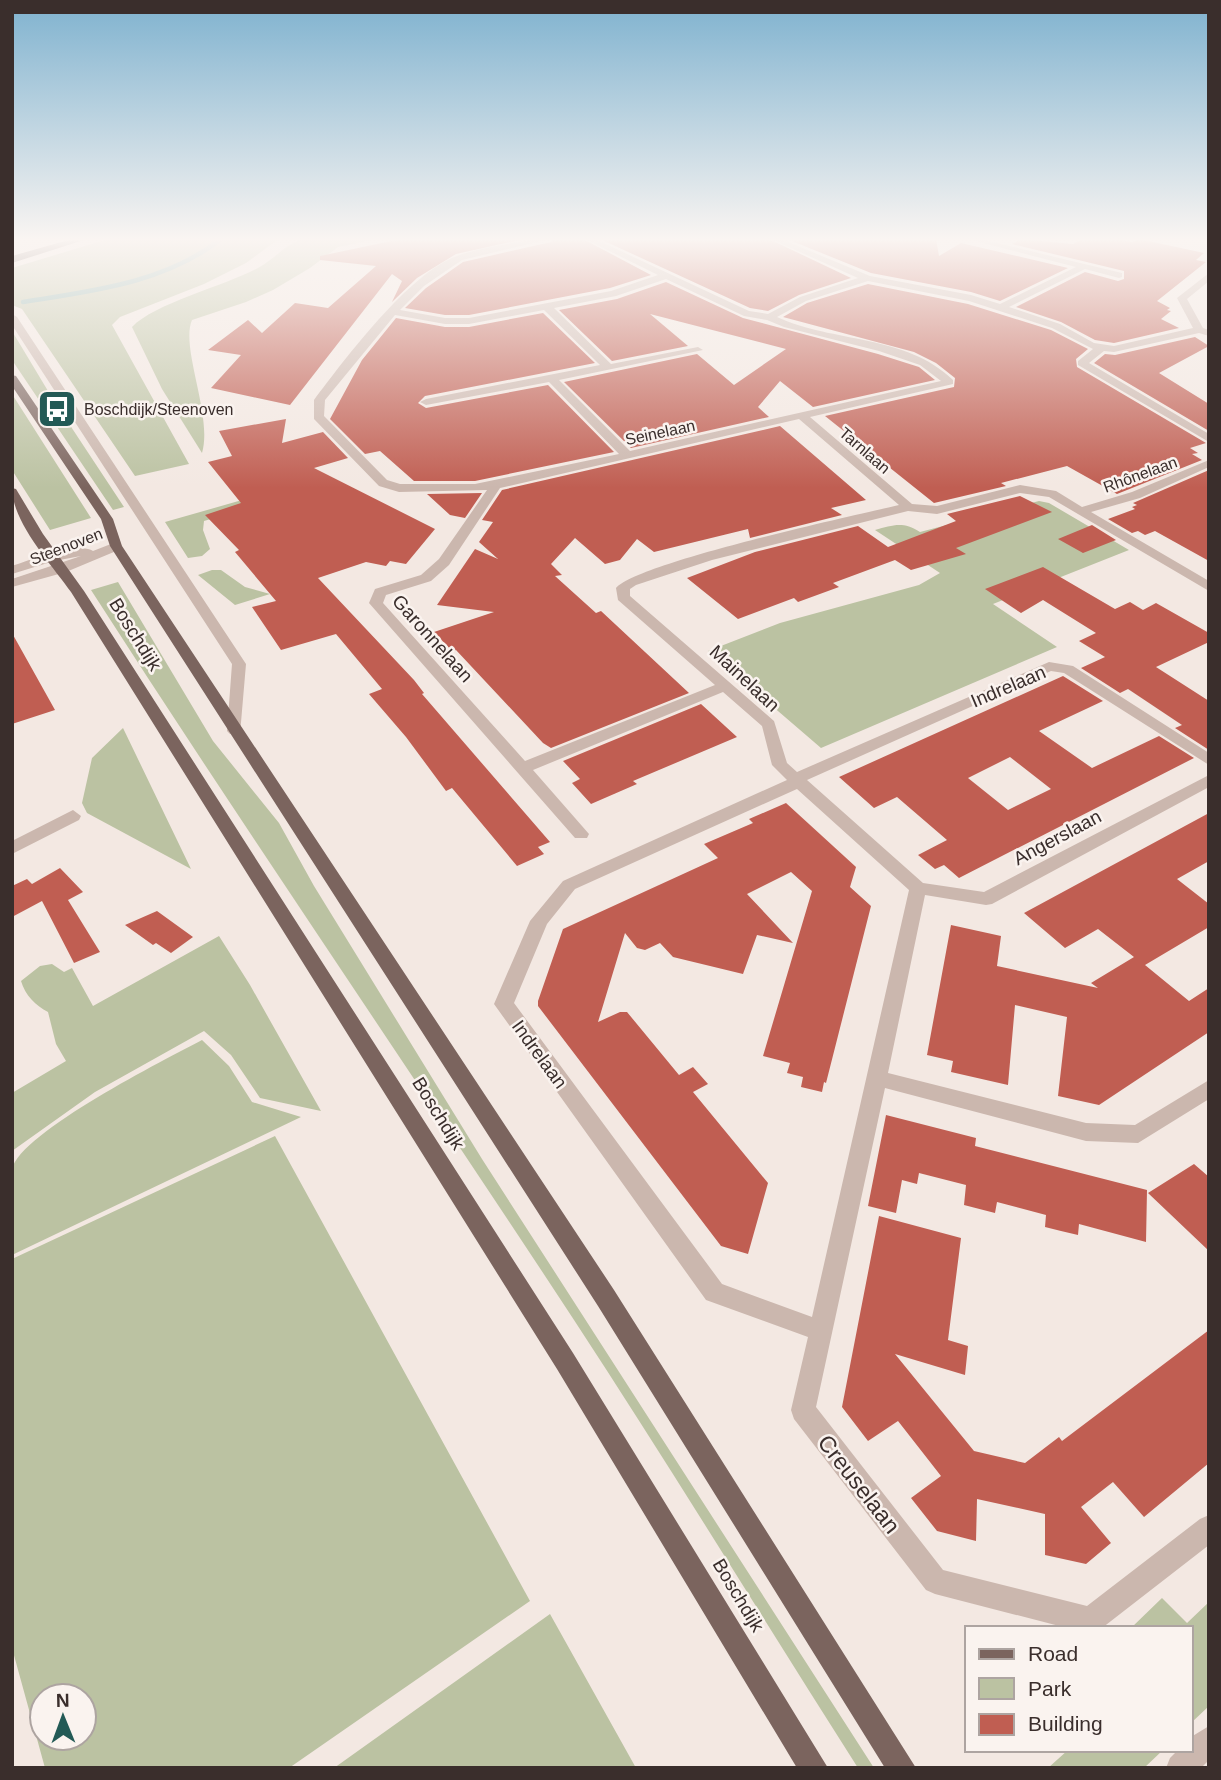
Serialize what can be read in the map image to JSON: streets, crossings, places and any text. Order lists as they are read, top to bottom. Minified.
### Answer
{"streets":{"main road":["Boschdijk"],"street":["Seinelaan","Tarnlaan","Rhônelaan","Steenoven","Garonnelaan","Mainelaan","Indrelaan","Angerslaan","Creuselaan"]},"crossings":[["Seinelaan","Tarnlaan"],["Seinelaan","Garonnelaan"],["Tarnlaan","Mainelaan"],["Rhônelaan","Mainelaan"],["Steenoven","Boschdijk"],["Mainelaan","Indrelaan"],["Mainelaan","Angerslaan"],["Indrelaan","Creuselaan"]],"places":{"bus stop":["Boschdijk/Steenoven"]},"legend":["Road","Park","Building"],"north":"top"}
